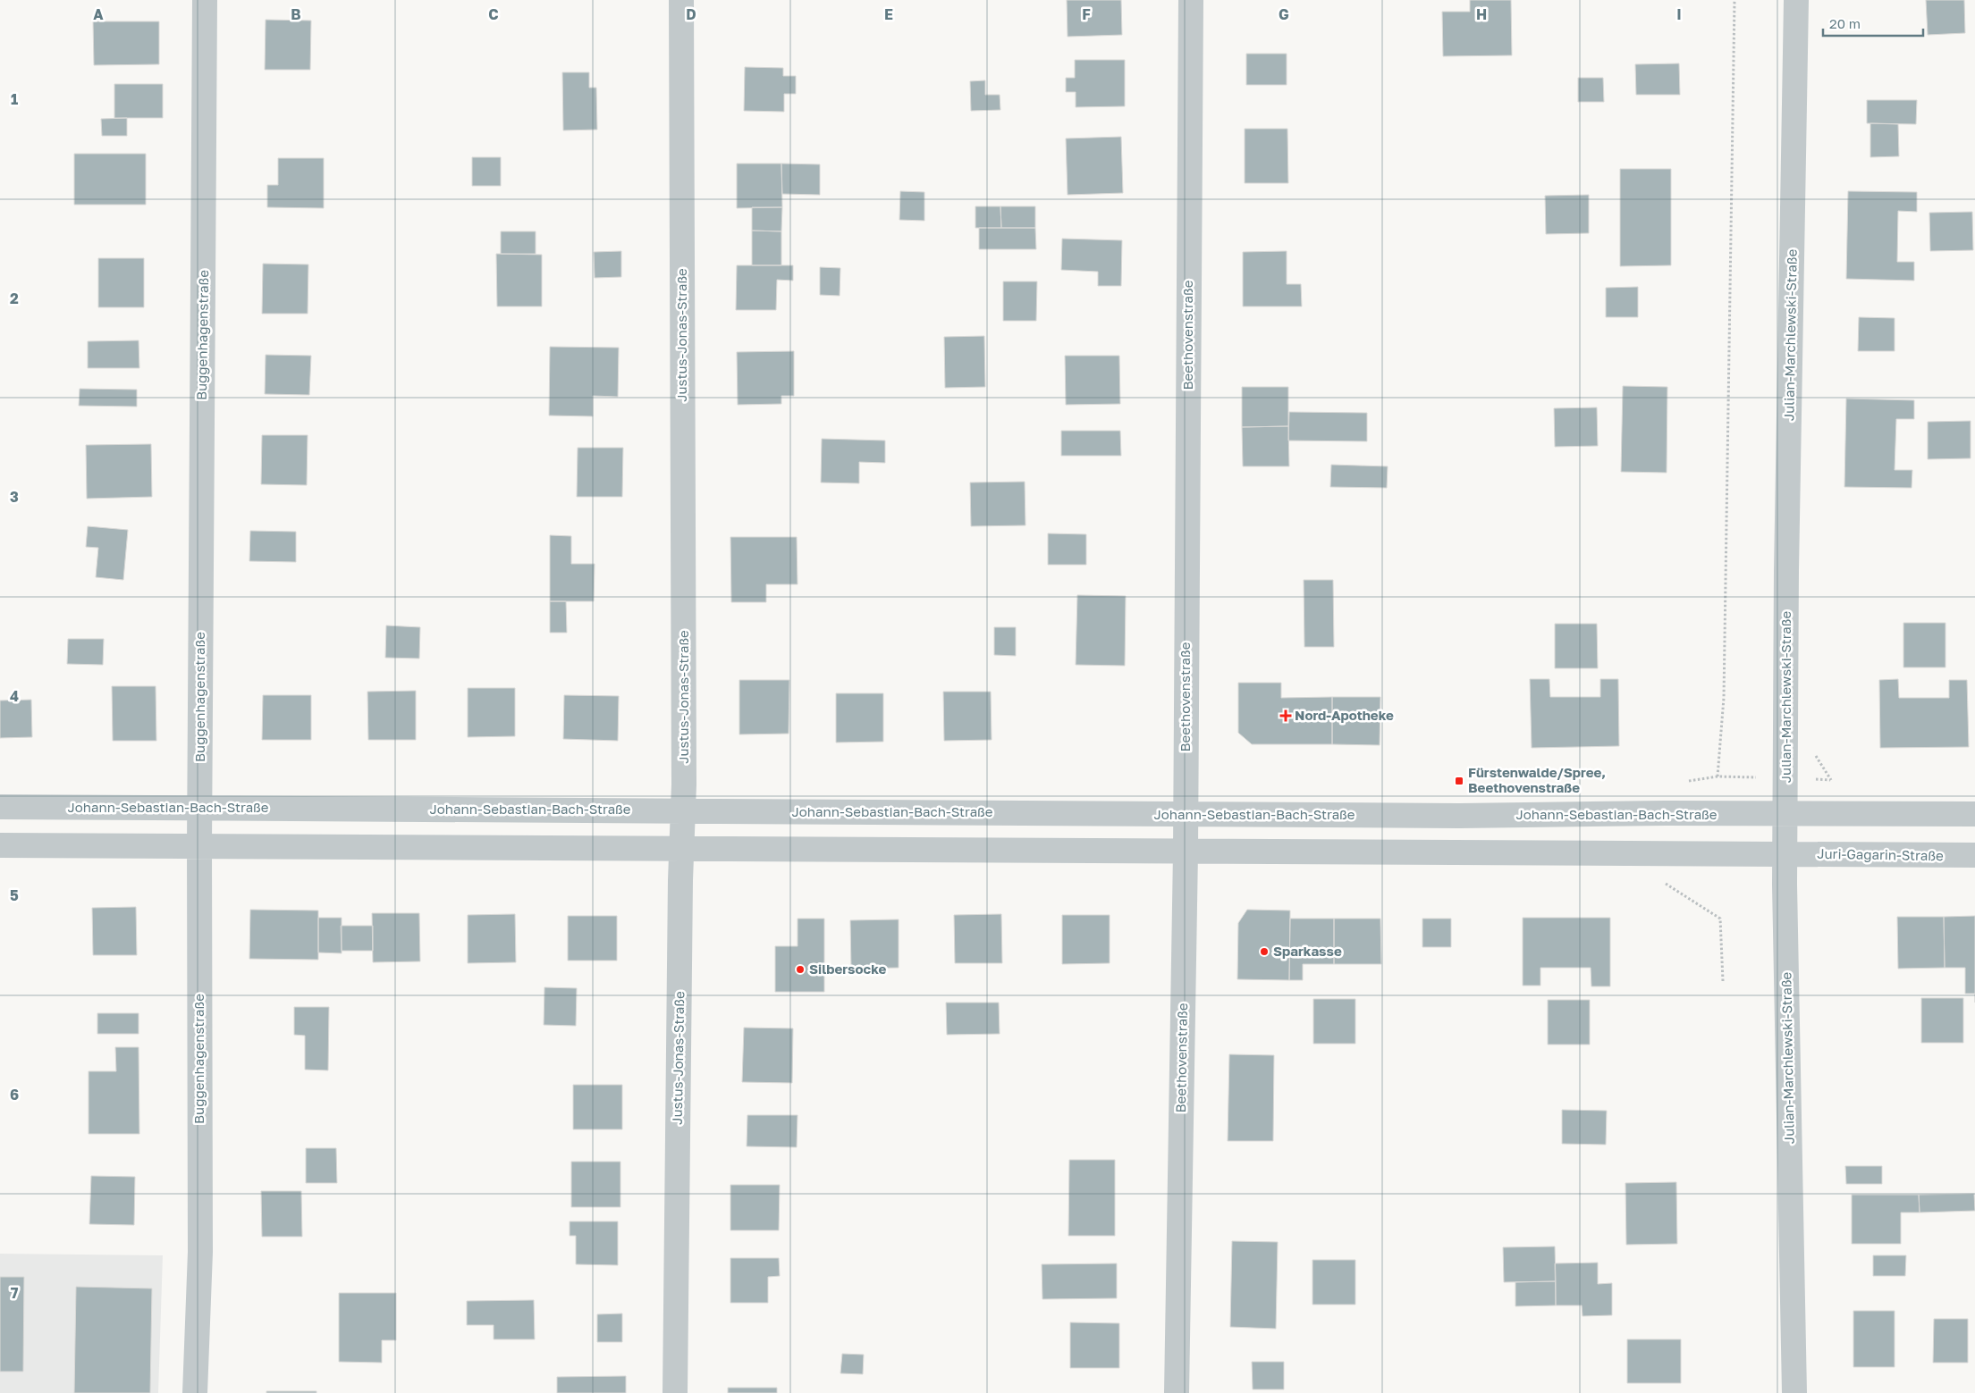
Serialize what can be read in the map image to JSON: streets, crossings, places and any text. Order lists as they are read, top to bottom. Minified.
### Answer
{"streets":{"street":["Buggenhagenstraße","Justus-Jonas-Straße","Beethovenstraße","Julian-Marchlewski-Straße","Johann-Sebastian-Bach-Straße","Juri-Gagarin-Straße"]},"crossings":[["Buggenhagenstraße","Johann-Sebastian-Bach-Straße"],["Justus-Jonas-Straße","Johann-Sebastian-Bach-Straße"],["Beethovenstraße","Johann-Sebastian-Bach-Straße"],["Julian-Marchlewski-Straße","Johann-Sebastian-Bach-Straße"],["Julian-Marchlewski-Straße","Juri-Gagarin-Straße"]],"places":{"health":["Nord-Apotheke"],"transit":["Fürstenwalde/Spree, Beethovenstraße"],"other":["Sparkasse","Silbersocke"]},"scale_bar":"20 m","grid":{"columns":["A","B","C","D","E","F","G","H","I"],"rows":["1","2","3","4","5","6","7"]}}
